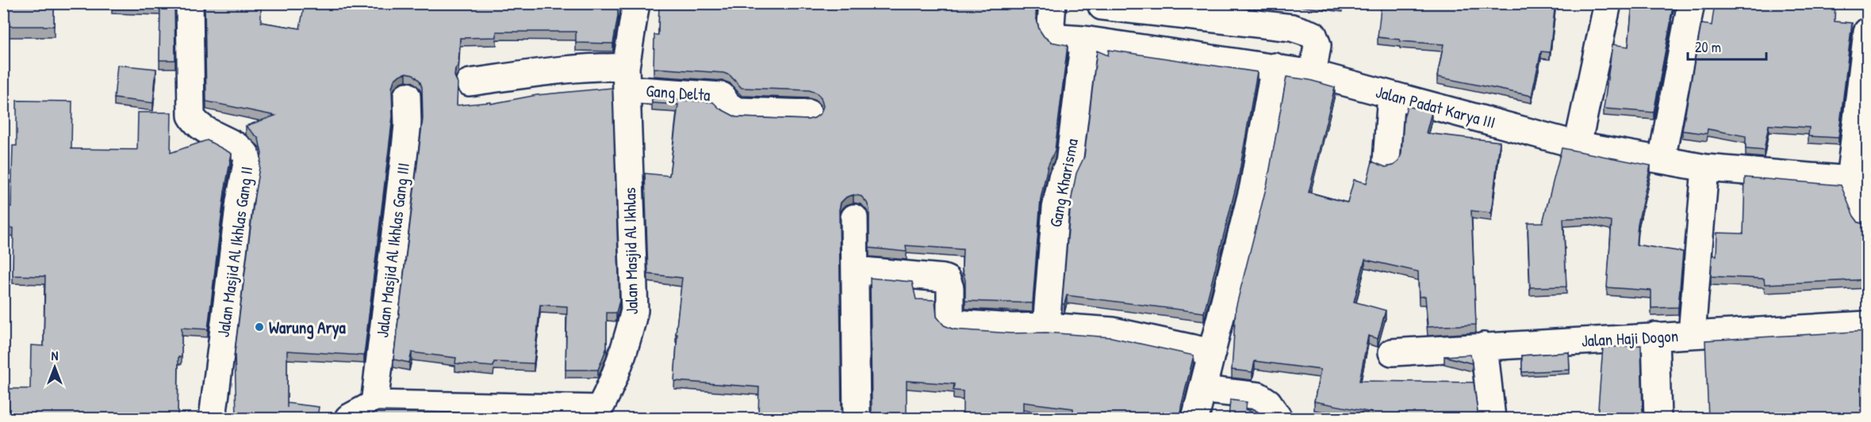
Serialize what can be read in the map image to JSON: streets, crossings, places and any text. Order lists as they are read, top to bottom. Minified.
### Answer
{"streets":{"street":["Gang Delta","Jalan Padat Karya III","Gang Kharisma","Jalan Masjid Al Ikhlas Gang III","Jalan Masjid Al Ikhlas","Jalan Masjid Al Ikhlas Gang II","Jalan Haji Dogon"]},"crossings":[["Gang Delta","Jalan Masjid Al Ikhlas"],["Jalan Padat Karya III","Gang Kharisma"],["Jalan Masjid Al Ikhlas Gang III","Jalan Masjid Al Ikhlas"]],"places":["Warung Arya"],"scale_bar":"20 m","north":"top"}
